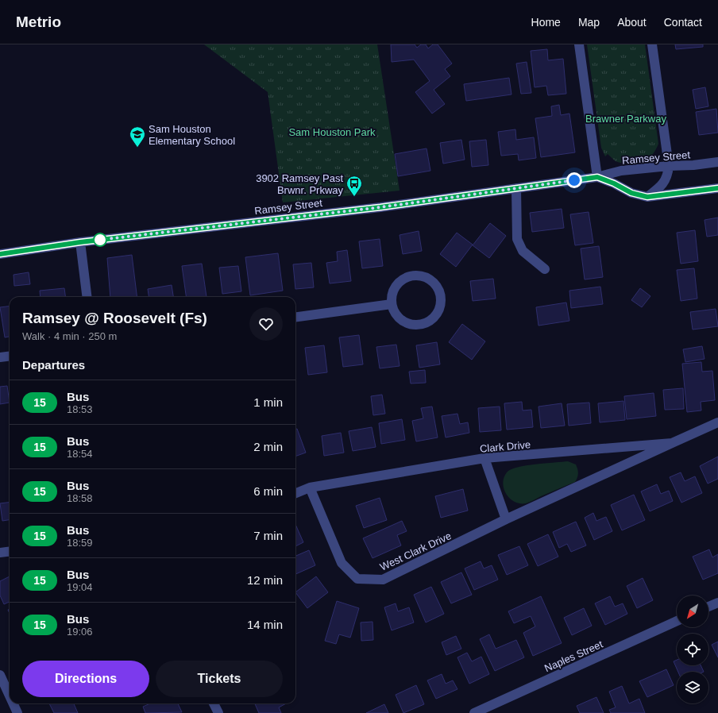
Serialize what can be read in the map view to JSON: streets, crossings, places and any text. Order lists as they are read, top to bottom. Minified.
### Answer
{"streets":{"street":["Ramsey Street","Clark Drive","West Clark Drive","Naples Street"]},"crossings":[["Clark Drive","West Clark Drive"]],"parks":["Brawner Parkway","Sam Houston Park"],"places":{"school or university":["Sam Houston Elementary School"],"bus stop":["3902 Ramsey Past Brwnr. Prkway"]},"lines":["bus line 15"],"north":"bottom left","page":{"header":"Metrio","nav":["Home","Map","About","Contact"],"heading":[["Ramsey @ Roosevelt (Fs)","Walk · 4 min · 250 m"],"Departures"],"list":[{"mark":"15","name":"Bus","note":"18:53","value":"1 min"},{"mark":"15","name":"Bus","note":"18:54","value":"2 min"},{"mark":"15","name":"Bus","note":"18:58","value":"6 min"},{"mark":"15","name":"Bus","note":"18:59","value":"7 min"},{"mark":"15","name":"Bus","note":"19:04","value":"12 min"},{"mark":"15","name":"Bus","note":"19:06","value":"14 min"}],"buttons":["Directions","Tickets"]}}
